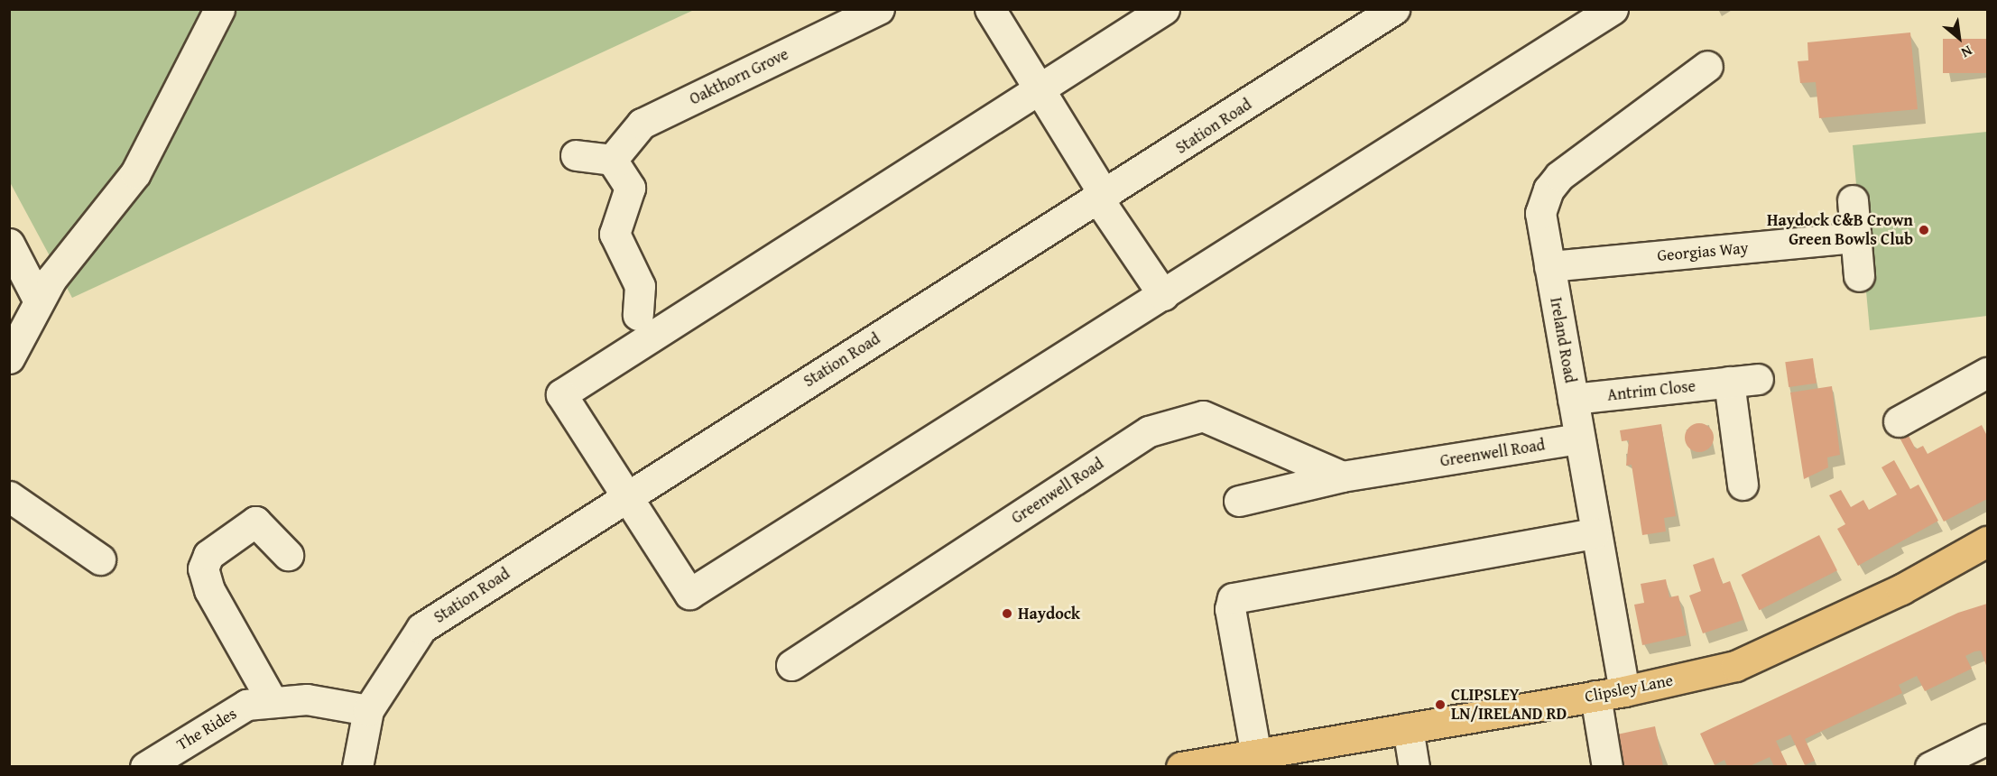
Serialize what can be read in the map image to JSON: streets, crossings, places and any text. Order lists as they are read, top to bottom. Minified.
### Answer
{"streets":{"main road":["Clipsley Lane"],"street":["Oakthorn Grove","Station Road","Georgias Way","Ireland Road","Antrim Close","Greenwell Road","The Rides"]},"crossings":[["Station Road","The Rides"],["Georgias Way","Ireland Road"],["Ireland Road","Antrim Close"],["Ireland Road","Greenwell Road"],["Ireland Road","Clipsley Lane"]],"places":["Haydock C&B Crown Green Bowls Club","Haydock","CLIPSLEY LN/IRELAND RD"],"north":"bottom right"}
